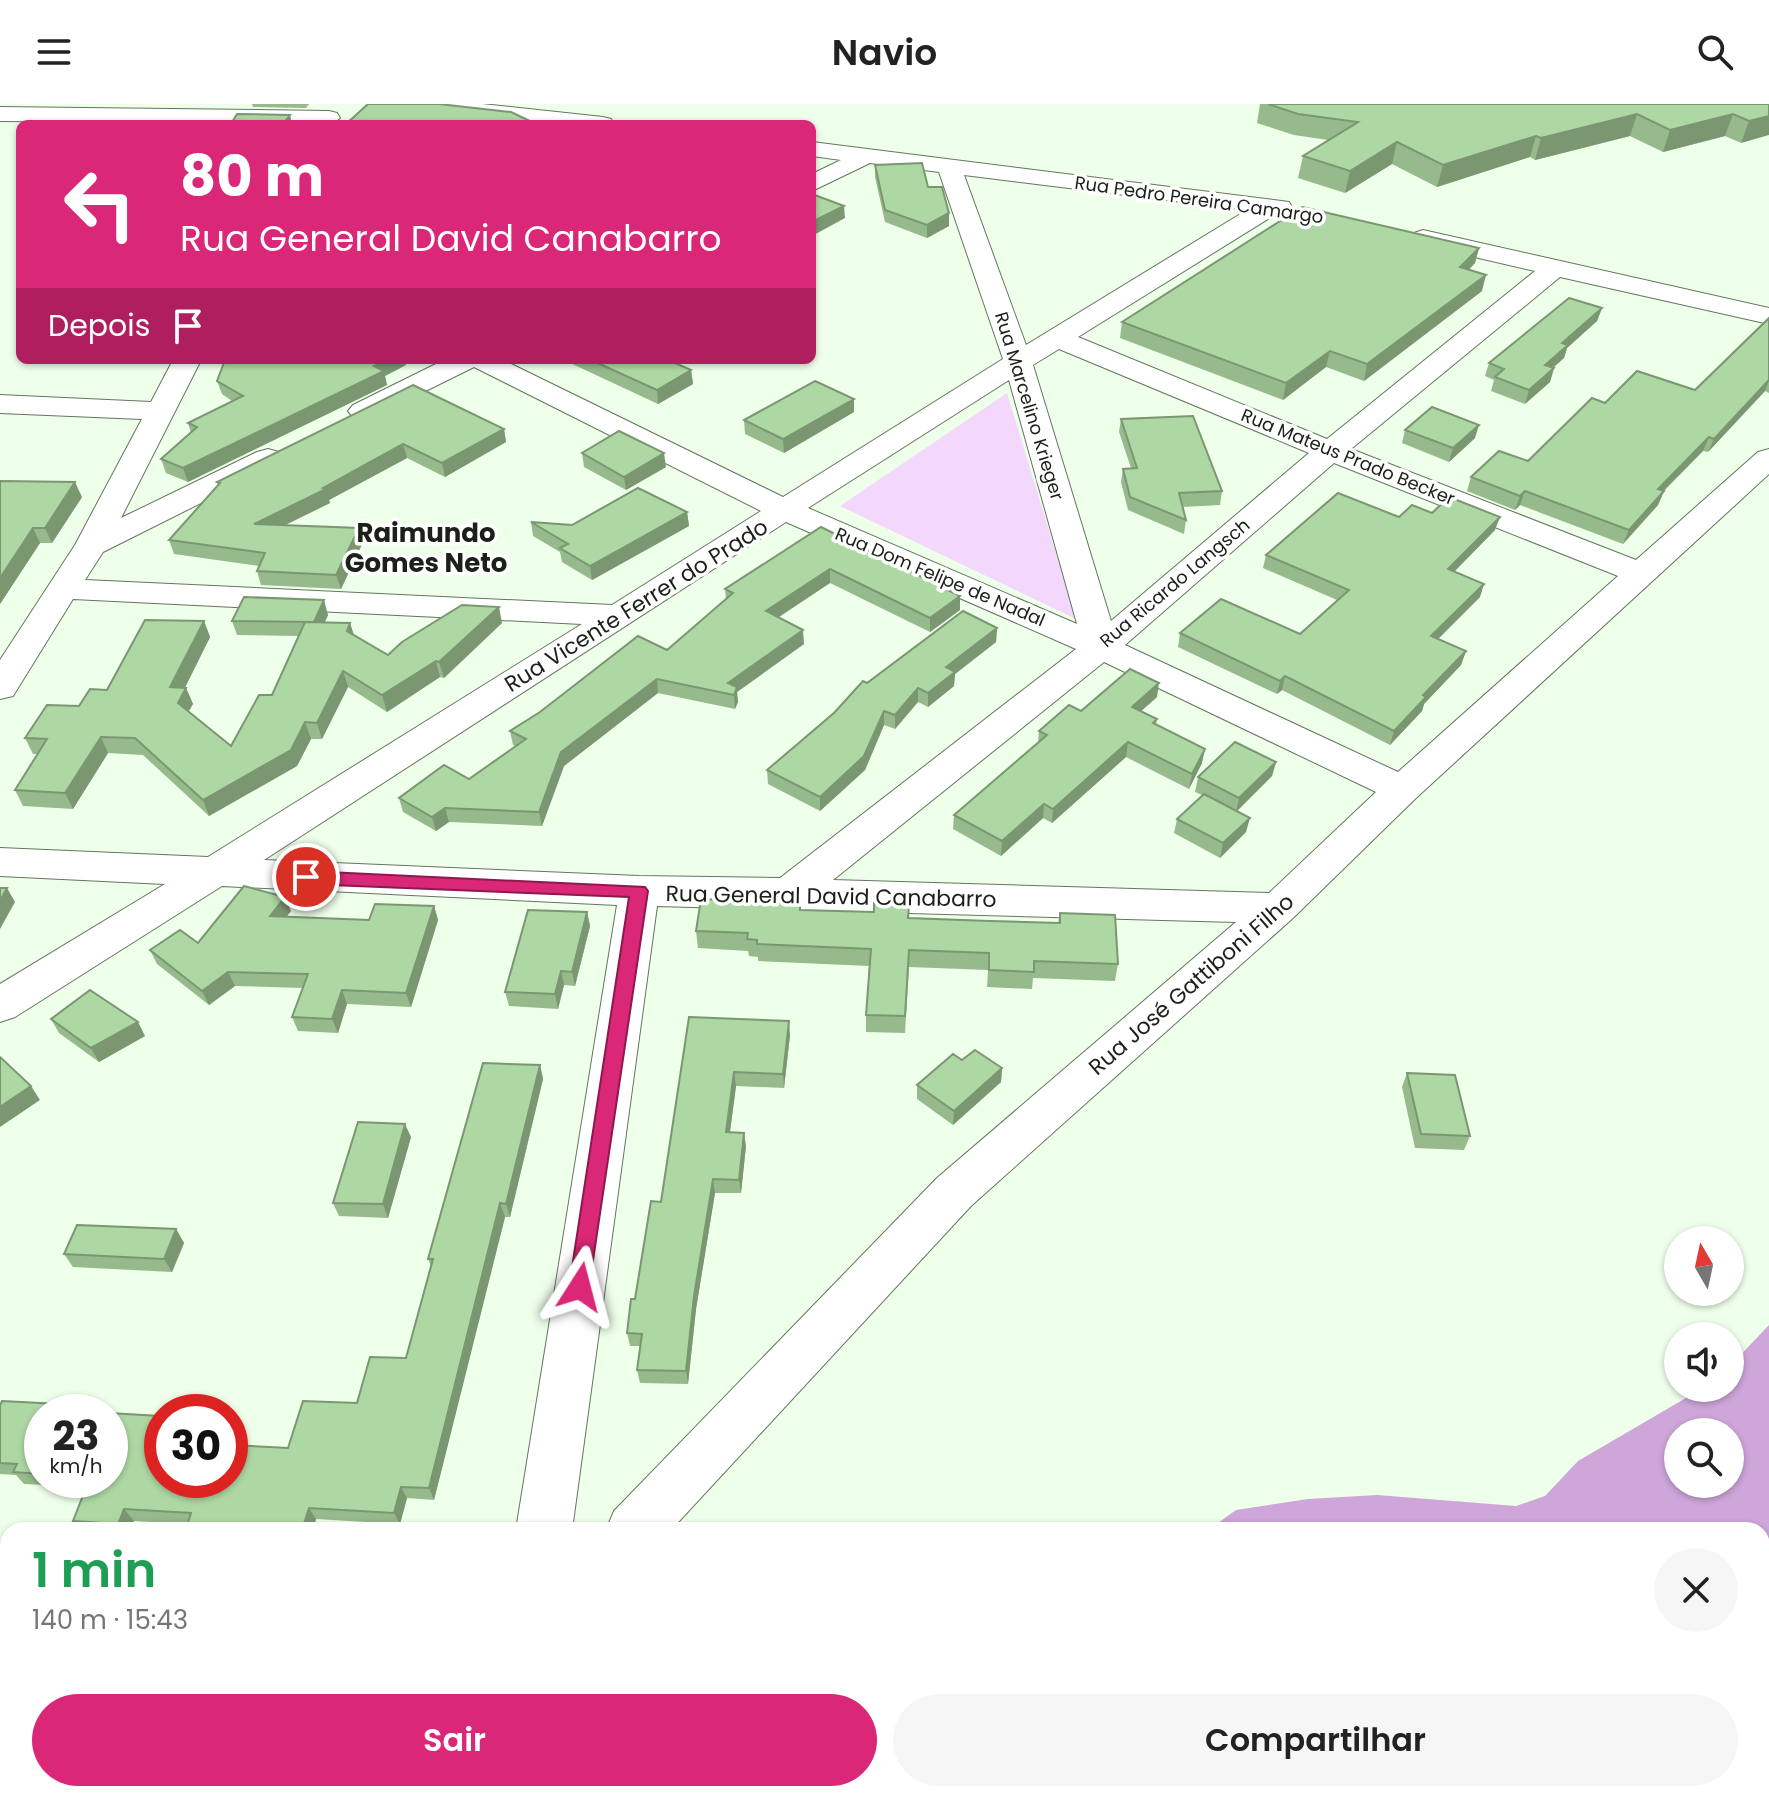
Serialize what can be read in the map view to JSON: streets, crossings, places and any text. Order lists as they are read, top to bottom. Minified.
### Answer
{"streets":{"street":["Rua Pedro Pereira Camargo","Rua Marcelino Krieger","Rua Mateus Prado Becker","Rua Dom Felipe de Nadal","Rua Ricardo Langsch","Rua Vicente Ferrer do Prado","Rua General David Canabarro","Rua José Gattiboni Filho"]},"crossings":[["Rua Pedro Pereira Camargo","Rua Marcelino Krieger"],["Rua Pedro Pereira Camargo","Rua Vicente Ferrer do Prado"],["Rua Marcelino Krieger","Rua Dom Felipe de Nadal"],["Rua Marcelino Krieger","Rua Ricardo Langsch"],["Rua Marcelino Krieger","Rua Vicente Ferrer do Prado"],["Rua Mateus Prado Becker","Rua Ricardo Langsch"],["Rua Mateus Prado Becker","Rua Vicente Ferrer do Prado"],["Rua Mateus Prado Becker","Rua José Gattiboni Filho"],["Rua Dom Felipe de Nadal","Rua Ricardo Langsch"],["Rua Dom Felipe de Nadal","Rua Vicente Ferrer do Prado"],["Rua Dom Felipe de Nadal","Rua José Gattiboni Filho"],["Rua Ricardo Langsch","Rua General David Canabarro"],["Rua Vicente Ferrer do Prado","Rua General David Canabarro"],["Rua General David Canabarro","Rua José Gattiboni Filho"]],"districts":["Raimundo Gomes Neto"],"north":"top","page":{"header":"Navio","turn":["80 m","Rua General David Canabarro"],"then":"Depois","speed":"23 km/h","limit":"30","heading":["1 min","140 m · 15:43"],"buttons":["Sair","Compartilhar"]}}
